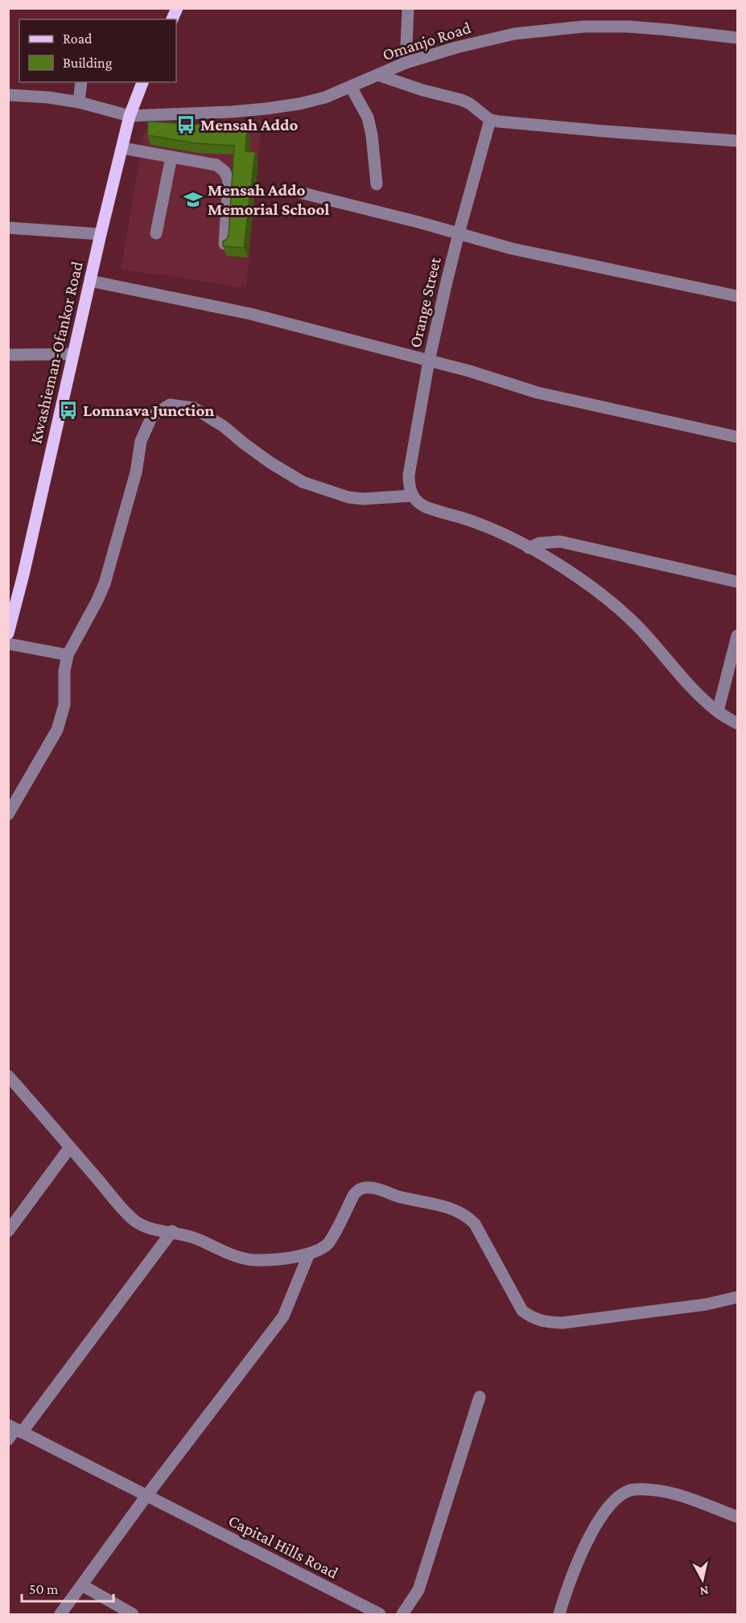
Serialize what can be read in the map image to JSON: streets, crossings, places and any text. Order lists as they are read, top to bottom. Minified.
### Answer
{"streets":{"main road":["Kwashieman-Ofankor Road"],"street":["Omanjo Road","Orange Street","Capital Hills Road"]},"crossings":[["Omanjo Road","Kwashieman-Ofankor Road"]],"places":{"bus stop":["Mensah Addo","Lomnava Junction"],"school or university":["Mensah Addo Memorial School"]},"legend":["Road","Building"],"scale_bar":"50 m","north":"bottom"}
